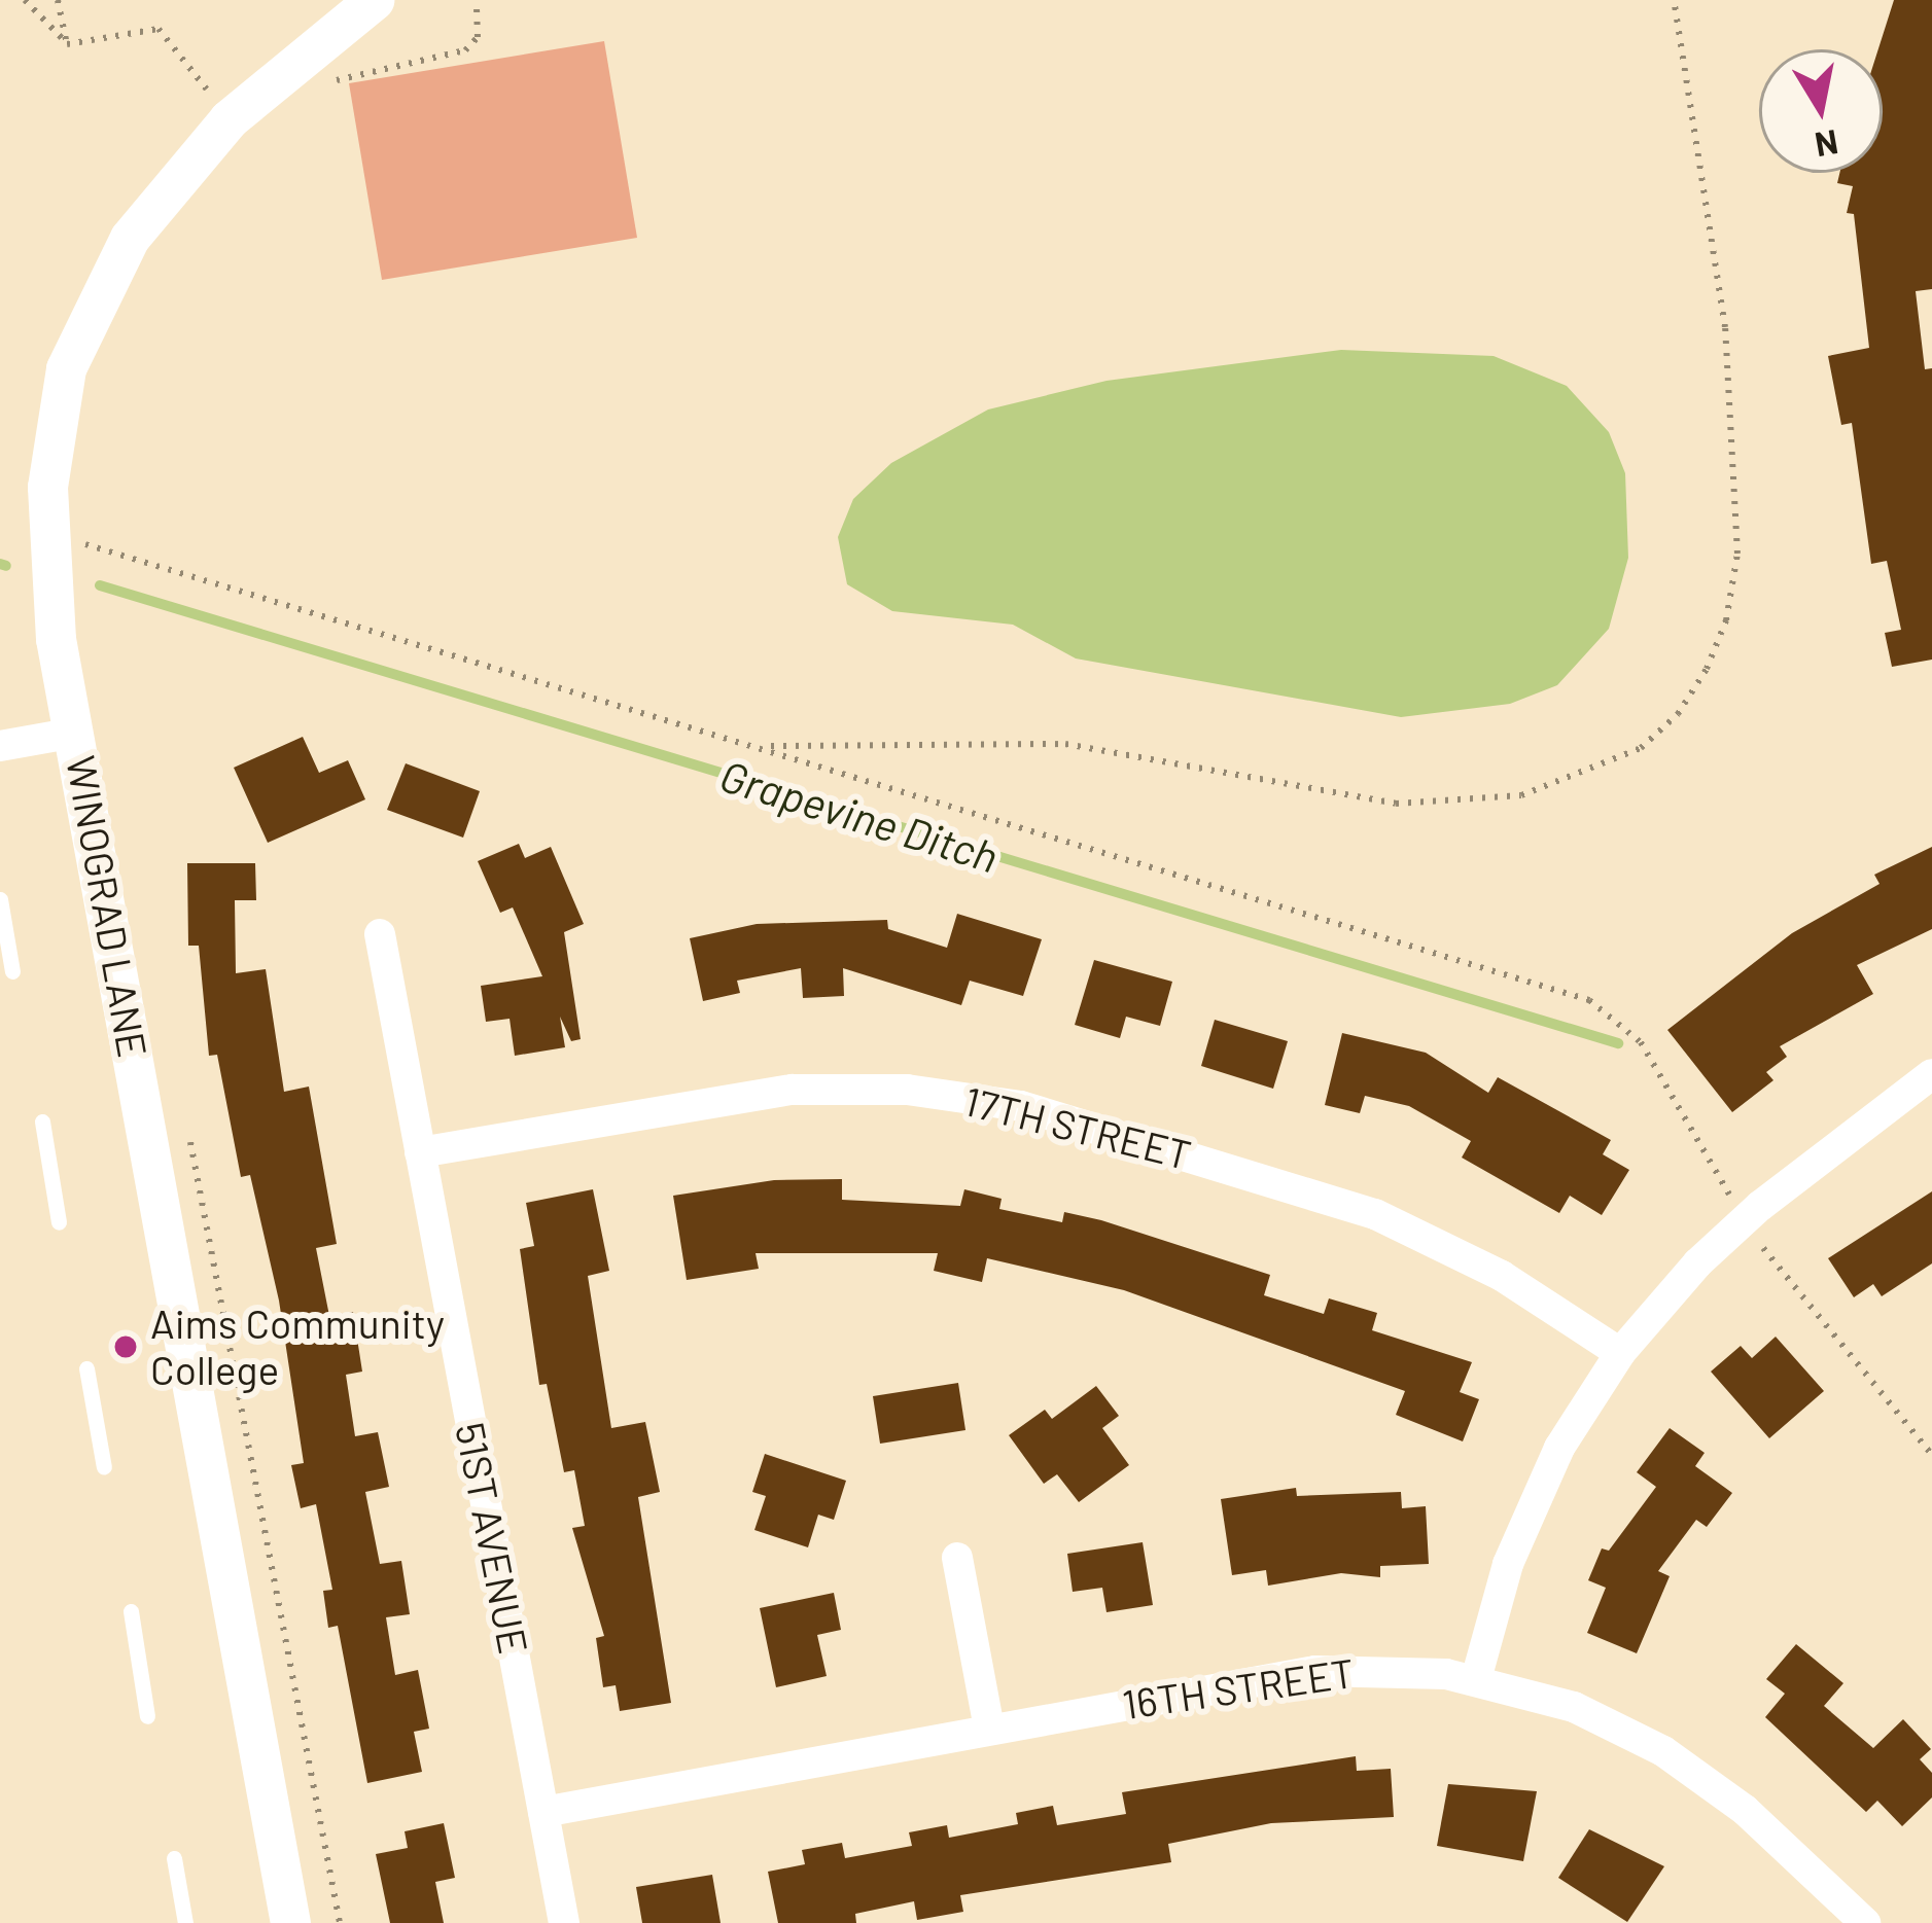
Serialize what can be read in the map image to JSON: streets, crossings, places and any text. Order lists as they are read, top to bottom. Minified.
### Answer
{"streets":{"street":["WINOGRAD LANE","17TH STREET","51ST AVENUE","16TH STREET"]},"crossings":[["17TH STREET","51ST AVENUE"],["51ST AVENUE","16TH STREET"]],"water":["Grapevine Ditch"],"places":["Aims Community College"],"north":"bottom"}
